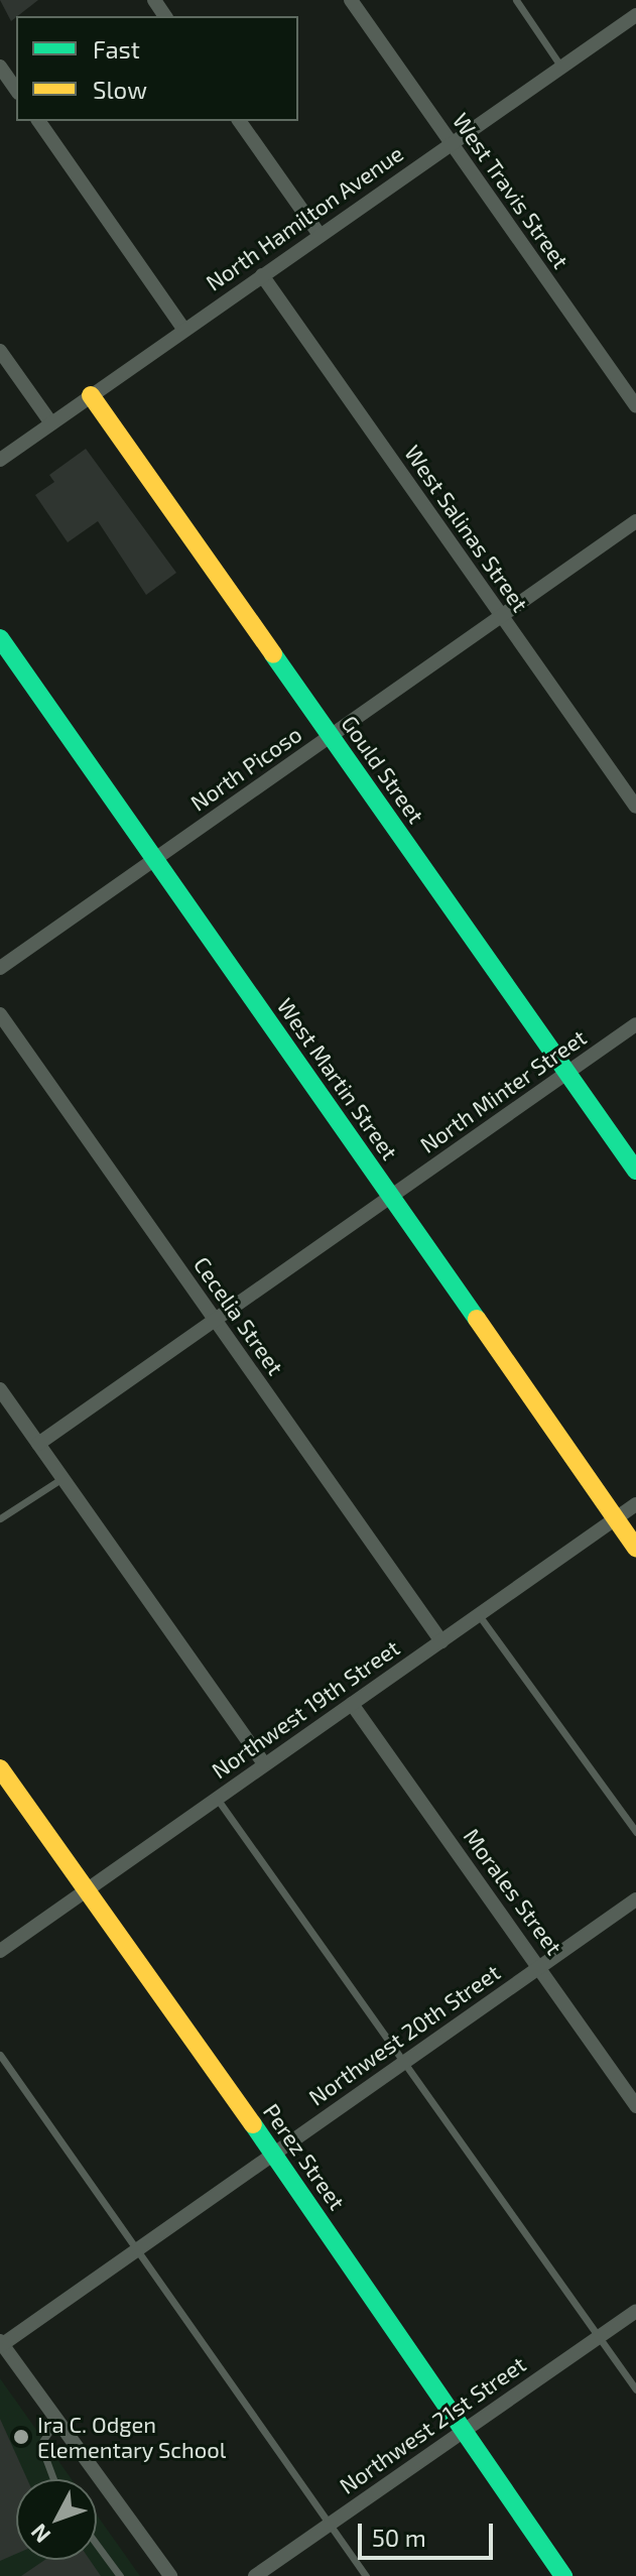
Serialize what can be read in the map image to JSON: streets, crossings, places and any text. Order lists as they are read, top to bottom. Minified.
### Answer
{"streets":{"street":["West Travis Street","North Hamilton Avenue","West Salinas Street","North Picoso","Gould Street","West Martin Street","North Minter Street","Cecelia Street","Northwest 19th Street","Morales Street","Northwest 20th Street","Perez Street","Northwest 21st Street"]},"crossings":[["West Travis Street","North Hamilton Avenue"],["North Hamilton Avenue","West Salinas Street"],["North Hamilton Avenue","Gould Street"],["West Salinas Street","North Picoso"],["North Picoso","Gould Street"],["North Picoso","West Martin Street"],["Gould Street","North Minter Street"],["West Martin Street","North Minter Street"],["West Martin Street","Northwest 19th Street"],["North Minter Street","Cecelia Street"],["Cecelia Street","Northwest 19th Street"],["Northwest 19th Street","Morales Street"],["Northwest 19th Street","Perez Street"],["Morales Street","Northwest 20th Street"],["Northwest 20th Street","Perez Street"],["Perez Street","Northwest 21st Street"]],"places":["Ira C. Odgen Elementary School"],"legend":["Fast","Slow"],"scale_bar":"50 m","north":"bottom left"}
